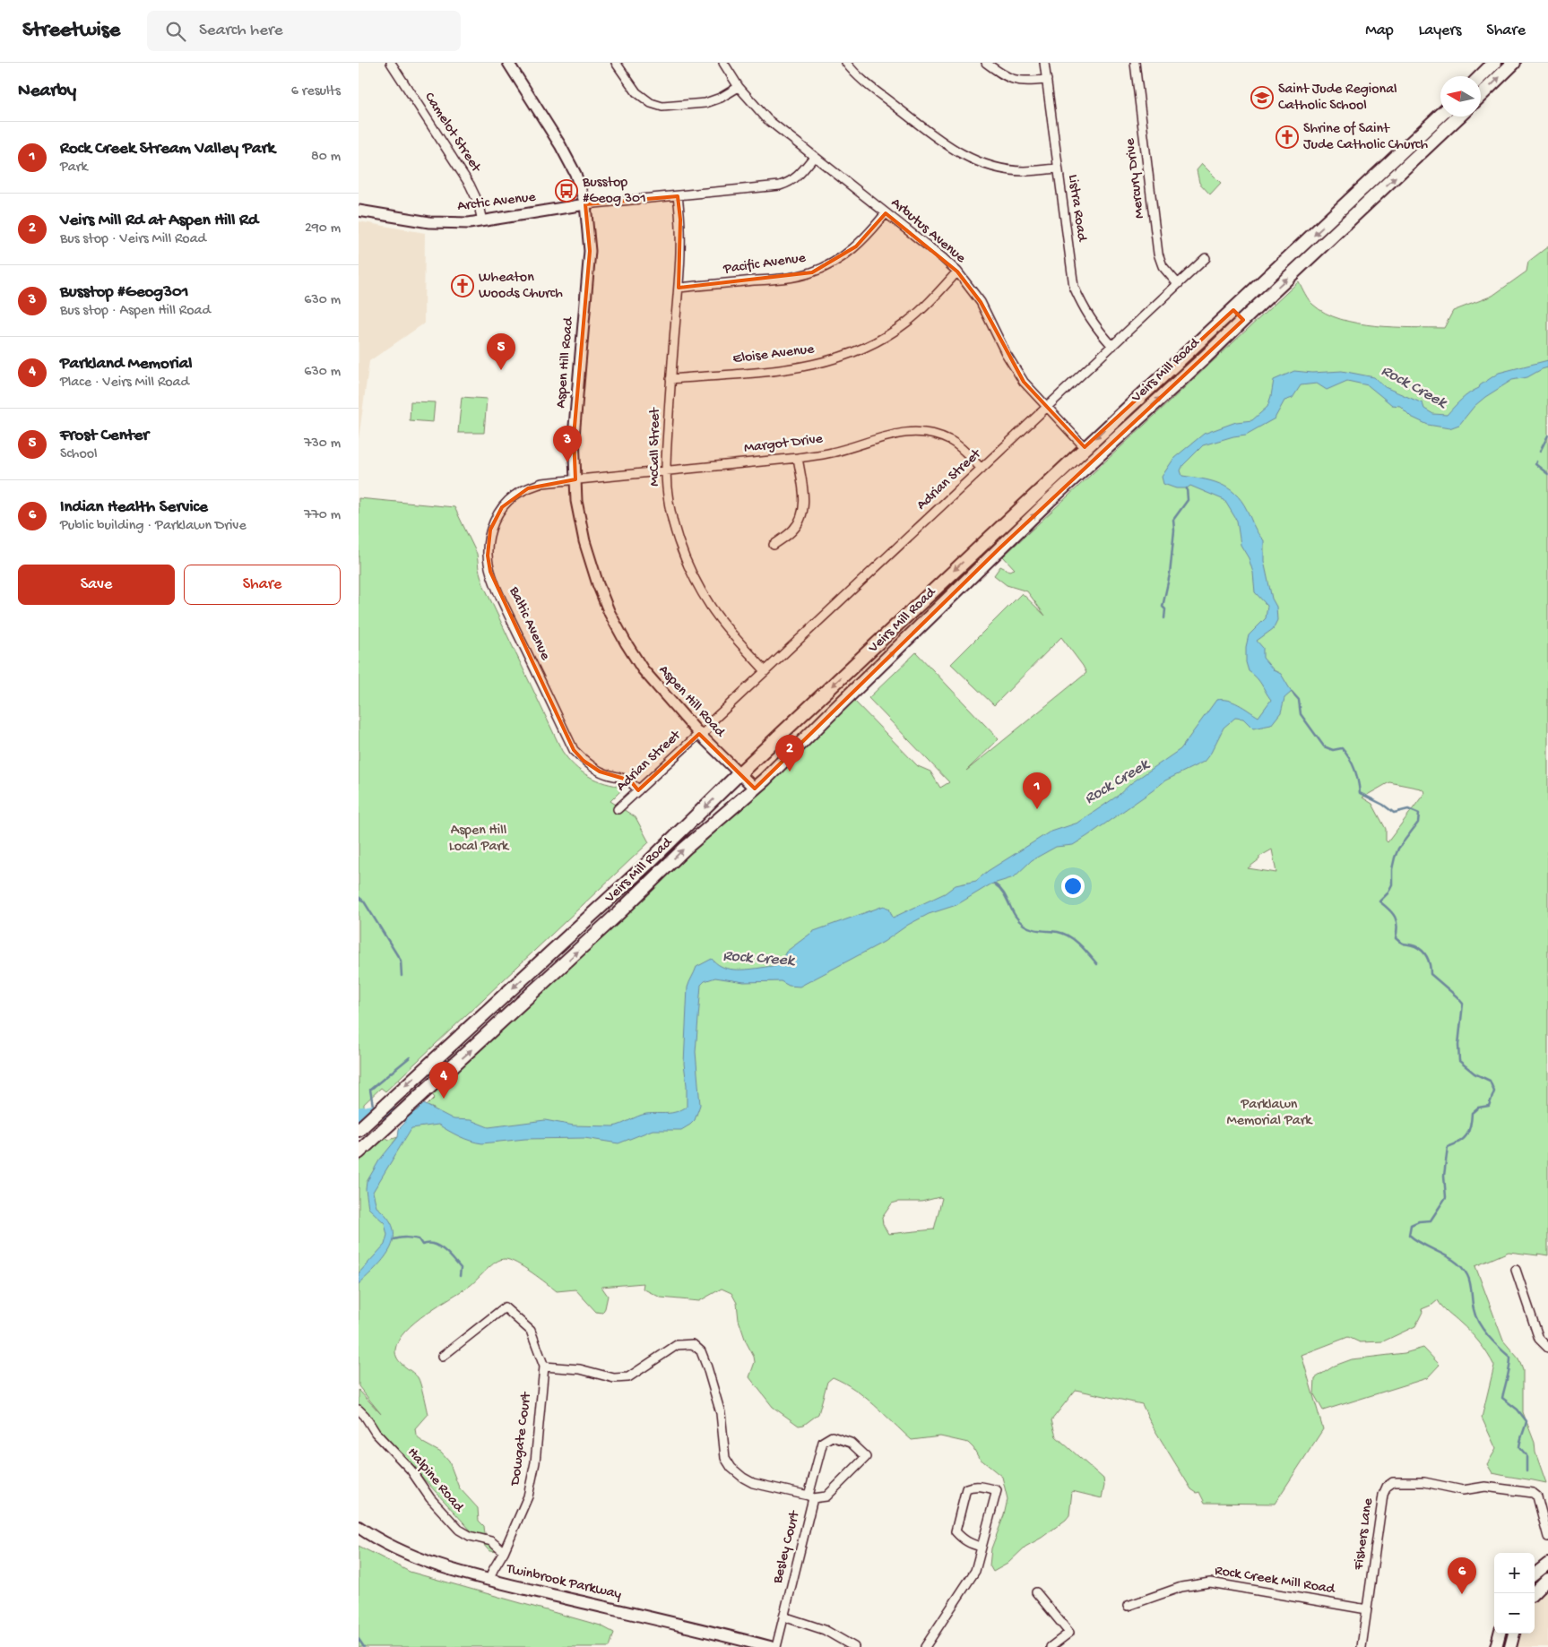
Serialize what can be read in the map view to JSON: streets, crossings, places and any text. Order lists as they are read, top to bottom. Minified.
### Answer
{"streets":{"main road":["Veirs Mill Road","Twinbrook Parkway"],"street":["Camelot Street","Mercury Drive","Arctic Avenue","Listra Road","Arbutus Avenue","Pacific Avenue","Eloise Avenue","Aspen Hill Road","Margot Drive","McCall Street","Adrian Street","Baltic Avenue","Dowgate Court","Halpine Road","Fishers Lane","Besley Court","Rock Creek Mill Road"]},"crossings":[["Camelot Street","Arctic Avenue"],["Mercury Drive","Adrian Street"],["Arctic Avenue","Arbutus Avenue"],["Arctic Avenue","Aspen Hill Road"],["Arctic Avenue","McCall Street"],["Listra Road","Adrian Street"],["Arbutus Avenue","Pacific Avenue"],["Arbutus Avenue","Eloise Avenue"],["Arbutus Avenue","Veirs Mill Road"],["Arbutus Avenue","Adrian Street"],["Pacific Avenue","McCall Street"],["Eloise Avenue","McCall Street"],["Aspen Hill Road","Veirs Mill Road"],["Aspen Hill Road","Margot Drive"],["Aspen Hill Road","Adrian Street"],["Aspen Hill Road","Baltic Avenue"],["Margot Drive","McCall Street"],["Margot Drive","Adrian Street"],["Margot Drive","Baltic Avenue"],["McCall Street","Adrian Street"],["Adrian Street","Baltic Avenue"],["Dowgate Court","Halpine Road"],["Dowgate Court","Twinbrook Parkway"],["Fishers Lane","Rock Creek Mill Road"]],"water":["Rock Creek"],"parks":["Aspen Hill Local Park","Parklawn Memorial Park"],"places":{"school or university":["Saint Jude Regional Catholic School"],"church":["Shrine of Saint Jude Catholic Church","Wheaton Woods Church"],"bus stop":["Busstop #Geog 301"]},"north":"left","page":{"header":"Streetwise","search":"Search here","nav":["Map","Layers","Share"],"heading":["Nearby","6 results"],"list":[{"mark":"1","name":"Rock Creek Stream Valley Park","note":"Park","value":"80 m"},{"mark":"2","name":"Veirs Mill Rd at Aspen Hill Rd","note":"Bus stop · Veirs Mill Road","value":"290 m"},{"mark":"3","name":"Busstop #Geog301","note":"Bus stop · Aspen Hill Road","value":"630 m"},{"mark":"4","name":"Parkland Memorial","note":"Place · Veirs Mill Road","value":"630 m"},{"mark":"5","name":"Frost Center","note":"School","value":"730 m"},{"mark":"6","name":"Indian Health Service","note":"Public building · Parklawn Drive","value":"770 m"}],"pins":["5","3","2","1","4","6"],"buttons":["Save","Share"],"map_buttons":["+","−"]}}
